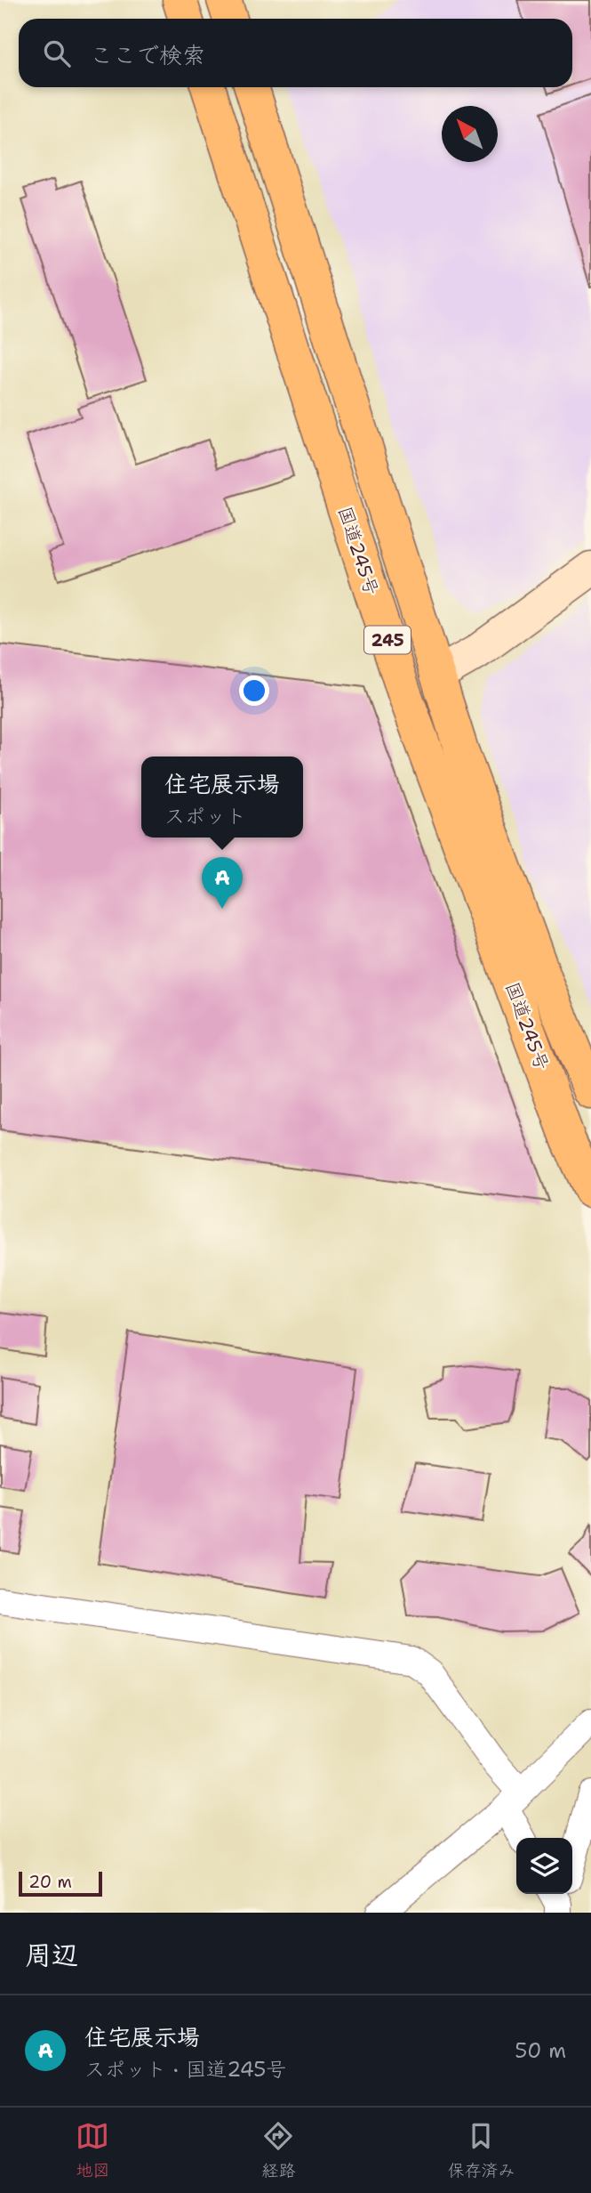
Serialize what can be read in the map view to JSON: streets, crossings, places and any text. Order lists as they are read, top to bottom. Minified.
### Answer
{"streets":{"highway":["国道245号","245"]},"scale_bar":"20 m","north":"top left","page":{"search":"ここで検索","popup":["住宅展示場","スポット"],"pins":"A","scale":"20 m","heading":"周辺","list":[{"mark":"A","name":"住宅展示場","note":"スポット · 国道245号","value":"50 m"}],"nav":["地図","経路","保存済み"]}}
